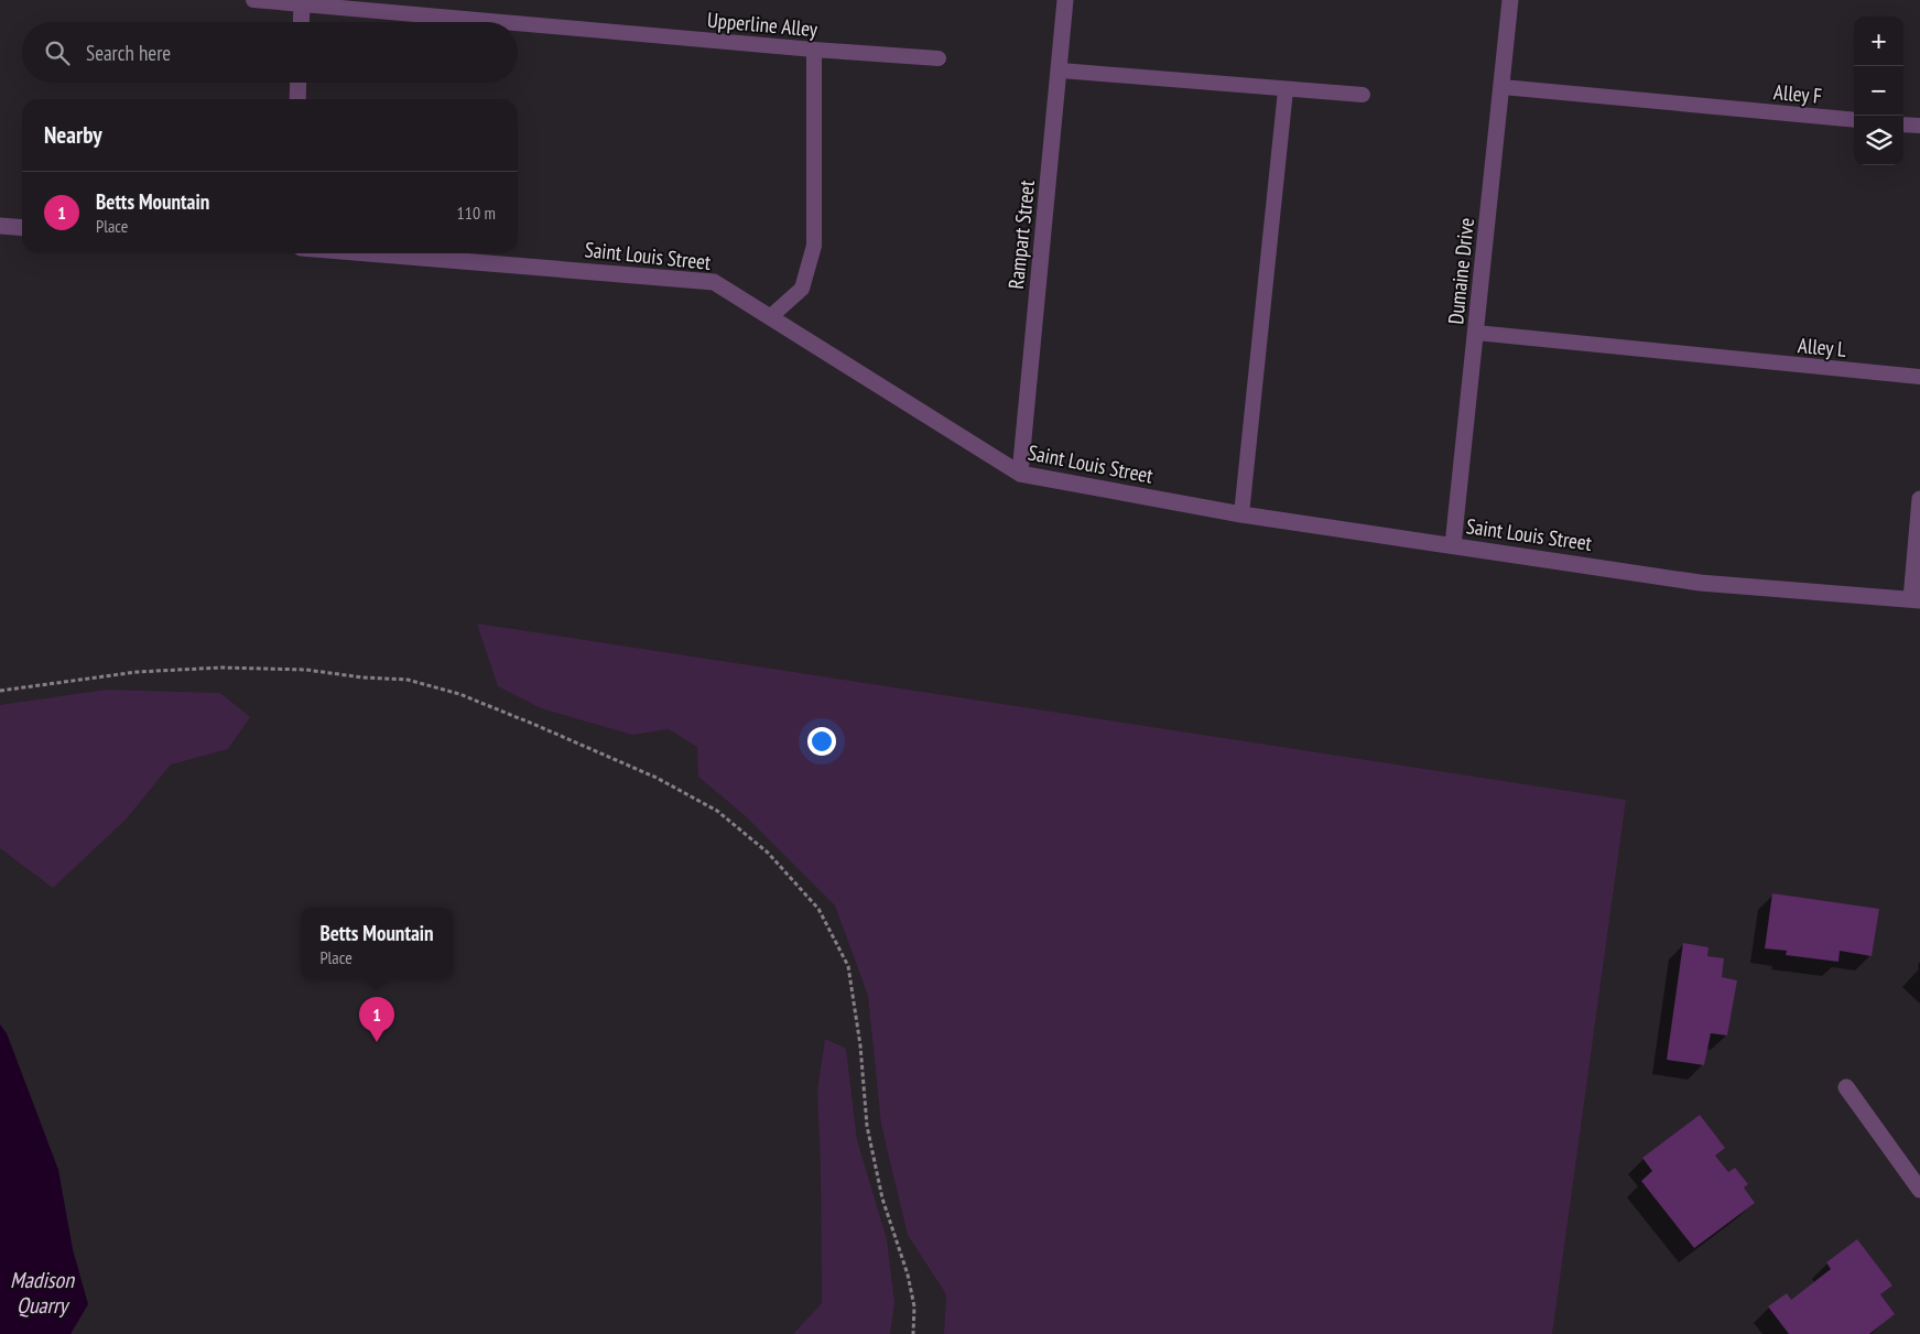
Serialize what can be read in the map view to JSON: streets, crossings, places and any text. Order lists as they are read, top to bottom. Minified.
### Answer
{"streets":{"street":["Rampart Street","Saint Louis Street","Dumaine Drive"],"lane":["Upperline Alley","Alley F","Alley L"]},"crossings":[["Alley F","Dumaine Drive"],["Rampart Street","Saint Louis Street"],["Saint Louis Street","Dumaine Drive"],["Dumaine Drive","Alley L"]],"water":["Madison Quarry"],"page":{"map_buttons":["+","−"],"search":"Search here","heading":"Nearby","list":[{"mark":"1","name":"Betts Mountain","note":"Place","value":"110 m"}],"popup":["Betts Mountain","Place"],"pins":"1"}}
